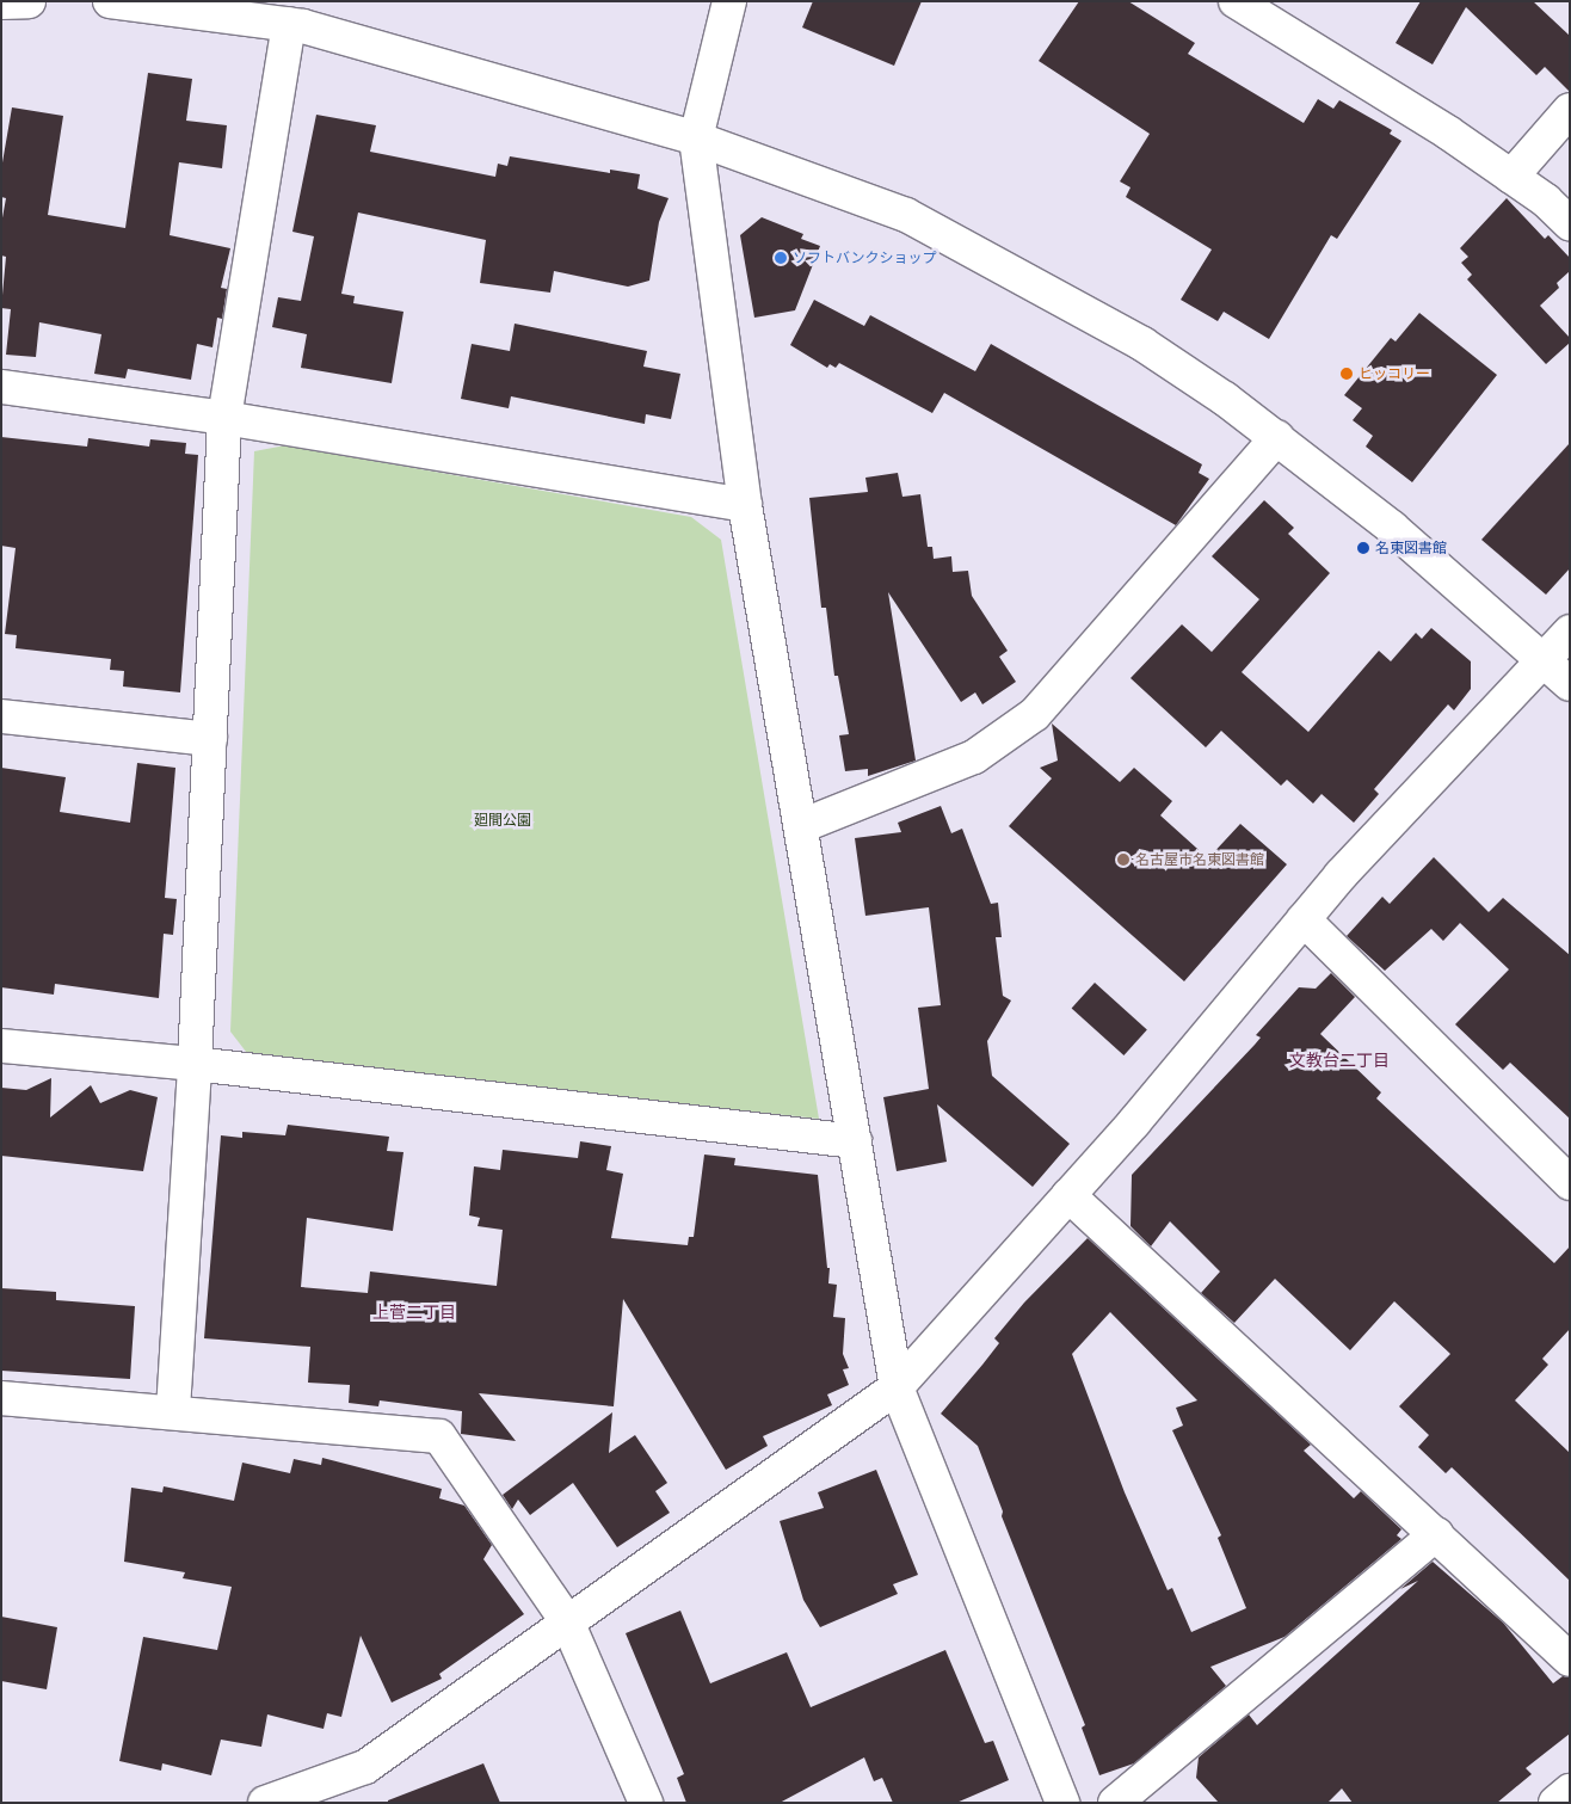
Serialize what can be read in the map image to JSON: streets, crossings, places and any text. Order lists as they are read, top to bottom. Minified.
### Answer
{"districts":["文教台二丁目","上菅二丁目"],"parks":["廻間公園"],"places":["ソフトバンクショップ","ヒッコリー","名東図書館","名古屋市名東図書館"]}
